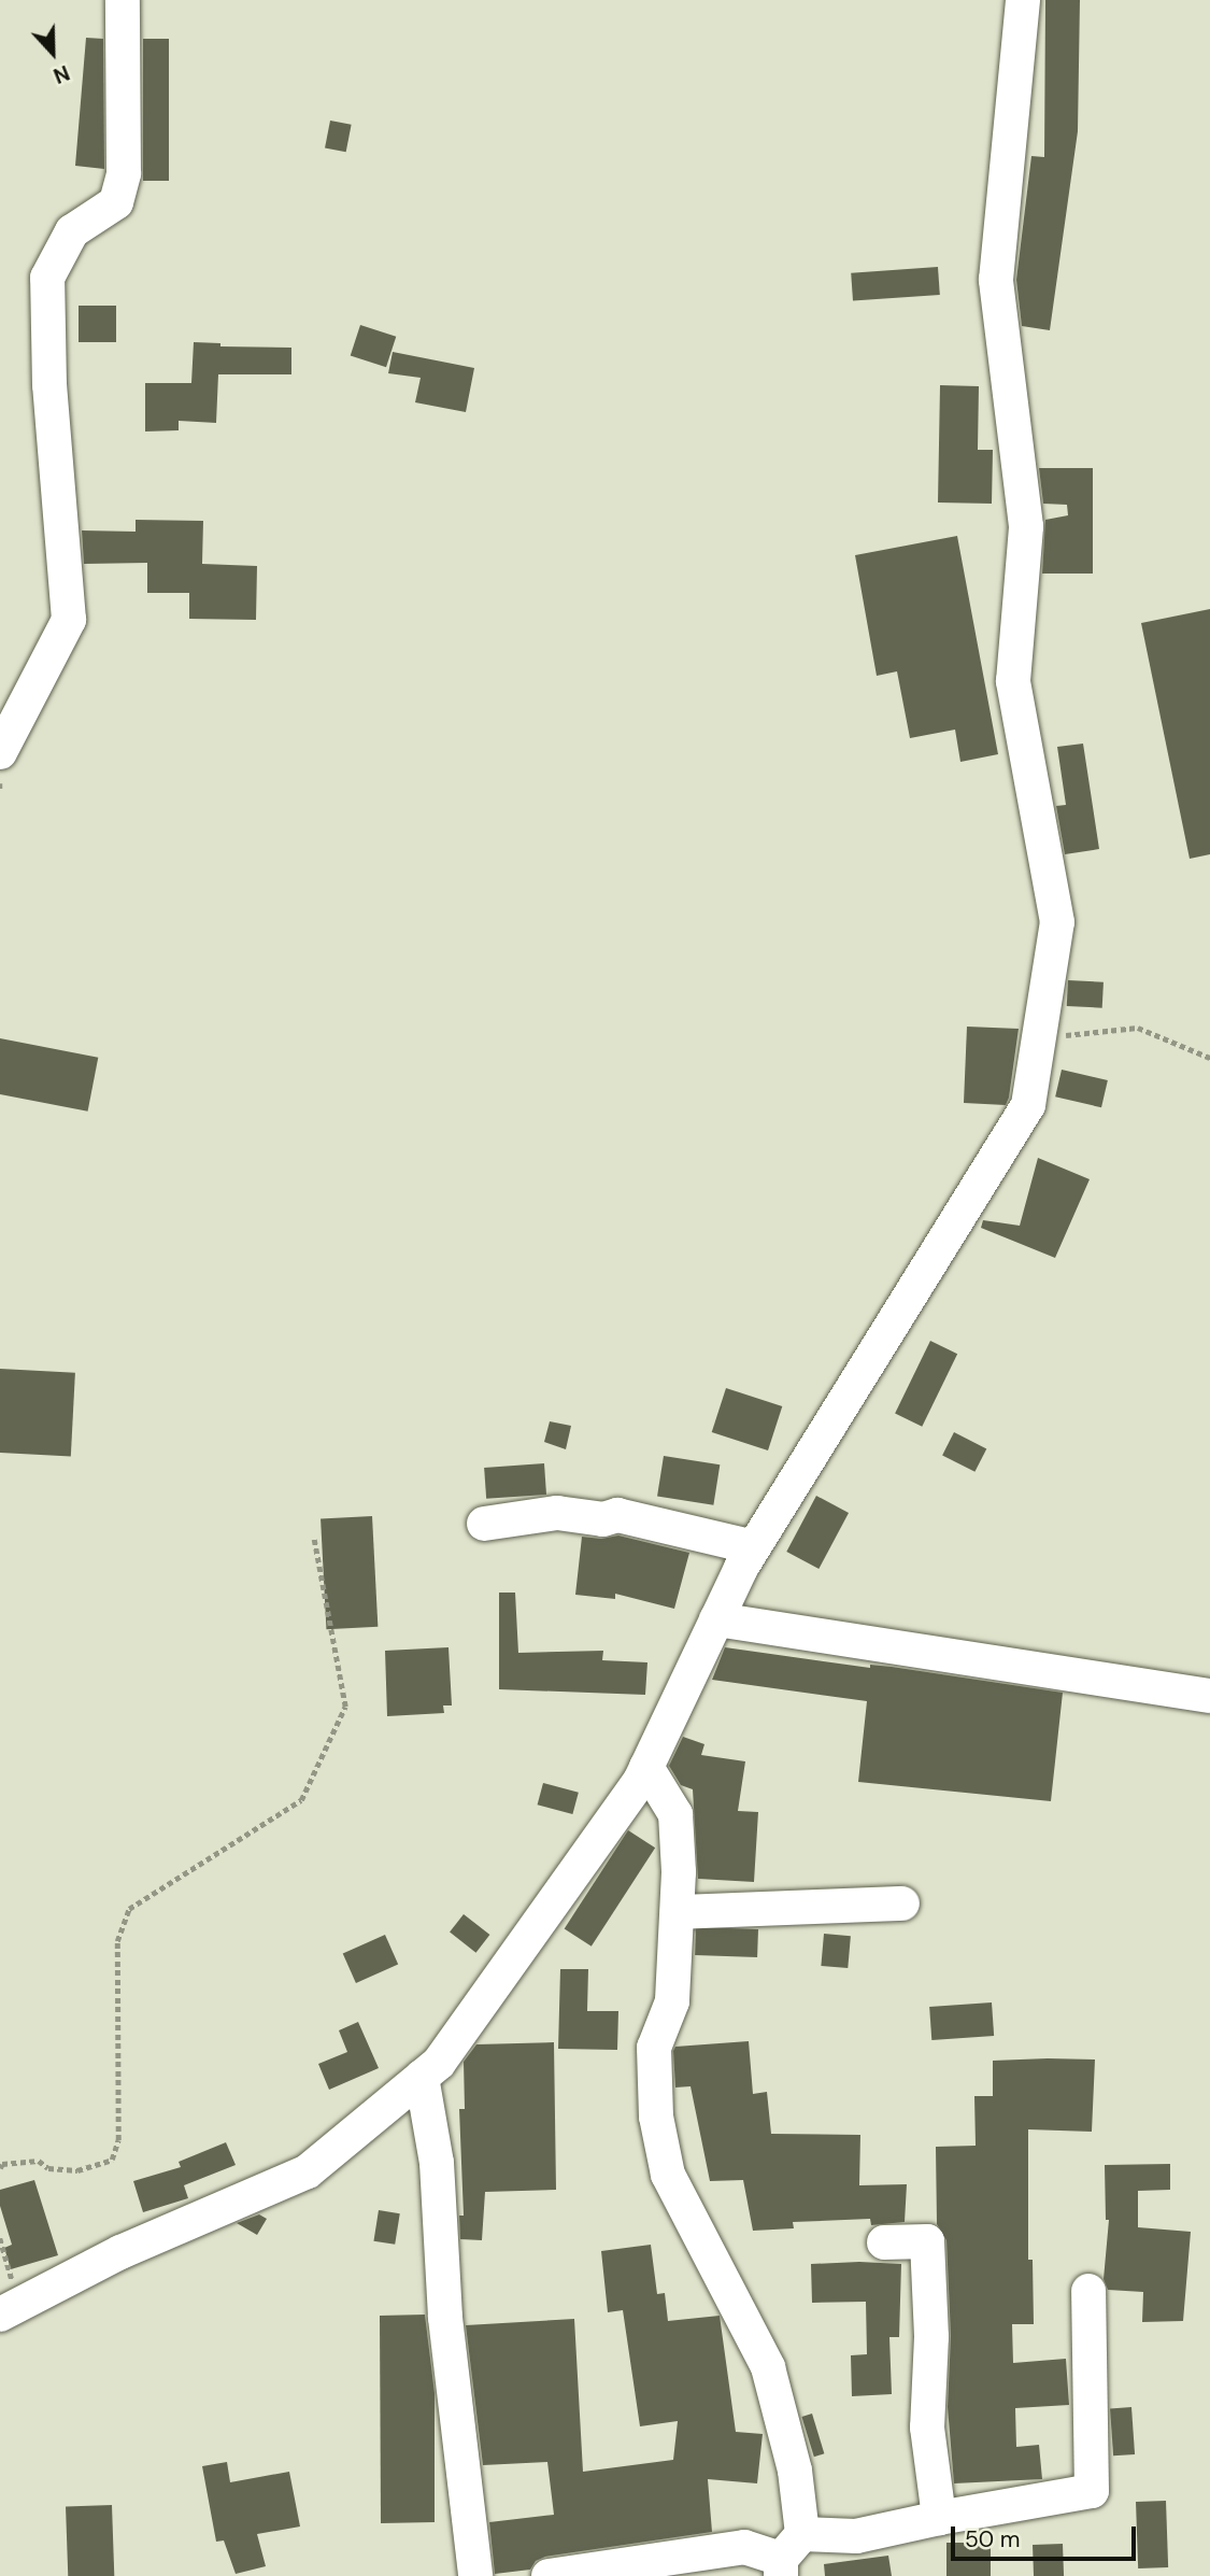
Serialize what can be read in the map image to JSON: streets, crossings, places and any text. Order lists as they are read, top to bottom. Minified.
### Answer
{"scale_bar":"50 m","north":"bottom"}
